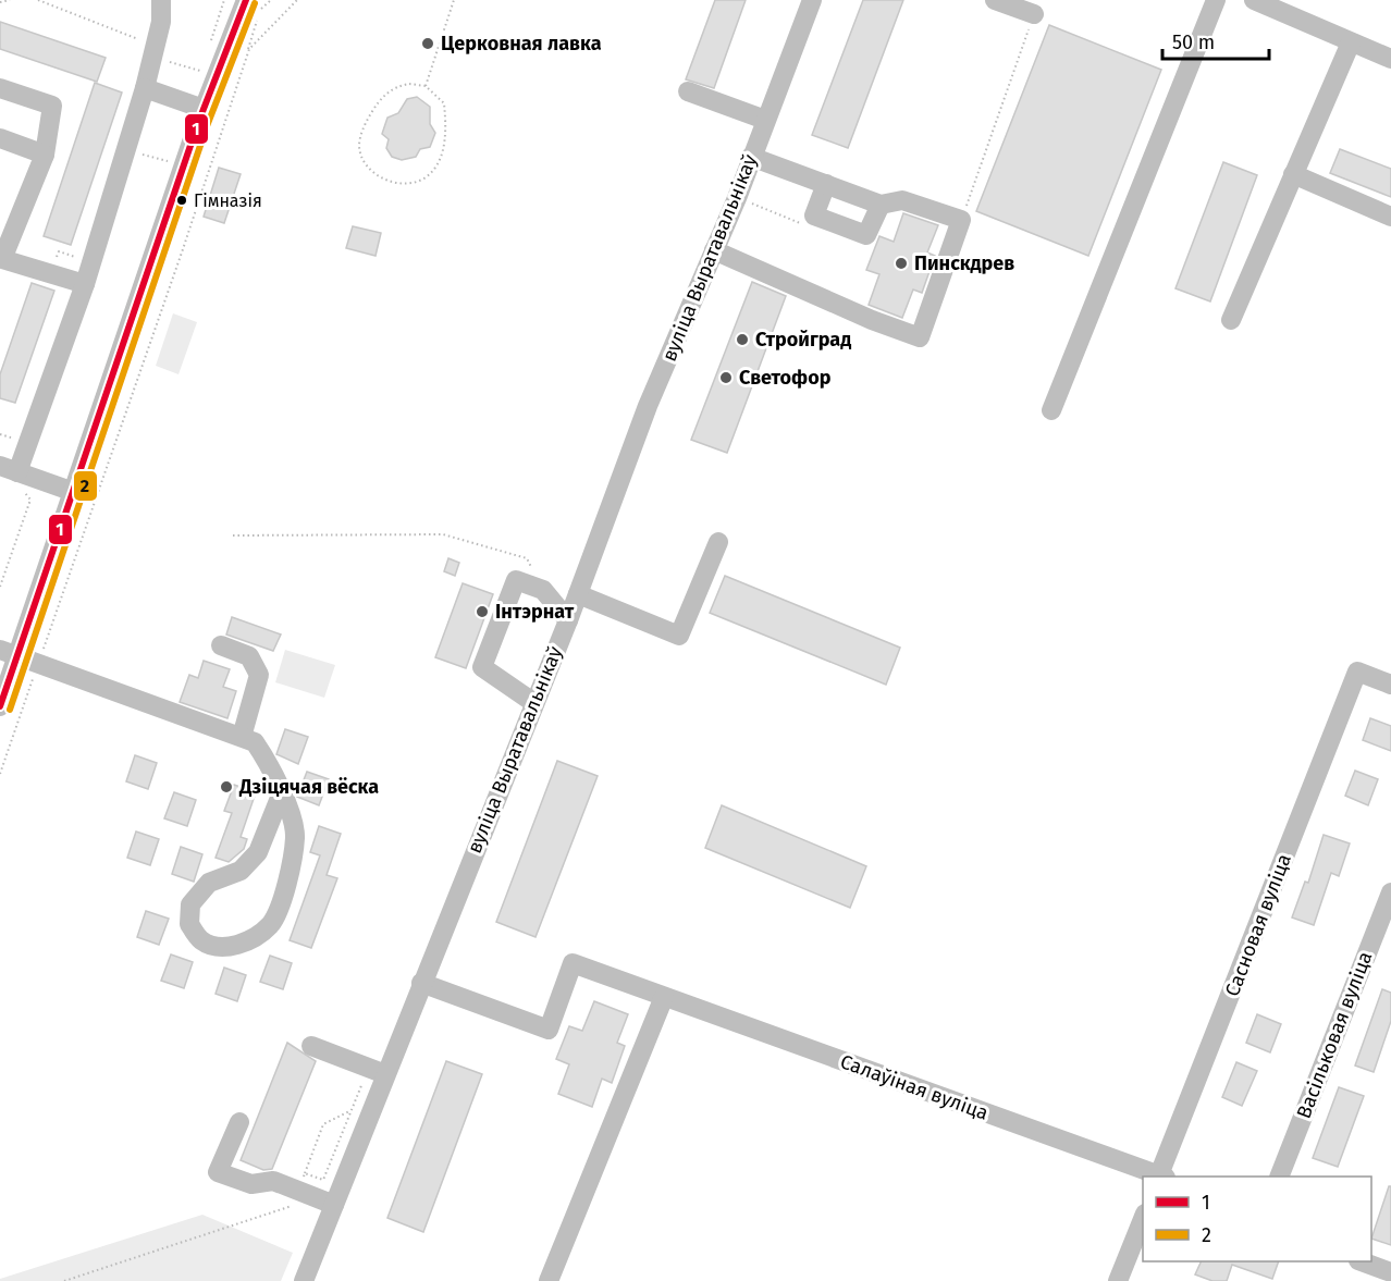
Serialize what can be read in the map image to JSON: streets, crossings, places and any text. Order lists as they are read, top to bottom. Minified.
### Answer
{"streets":{"street":["вуліца Выратавальнікаў","Сасновая вуліца","Васільковая вуліца","Салаўіная вуліца"]},"crossings":[["вуліца Выратавальнікаў","Салаўіная вуліца"]],"places":["Церковная лавка","Гімназія","Пинскдрев","Стройград","Светофор","Інтэрнат","Дзіцячая вёска"],"lines":["transit line 1","transit line 2"],"legend":["1","2"],"scale_bar":"50 m"}
